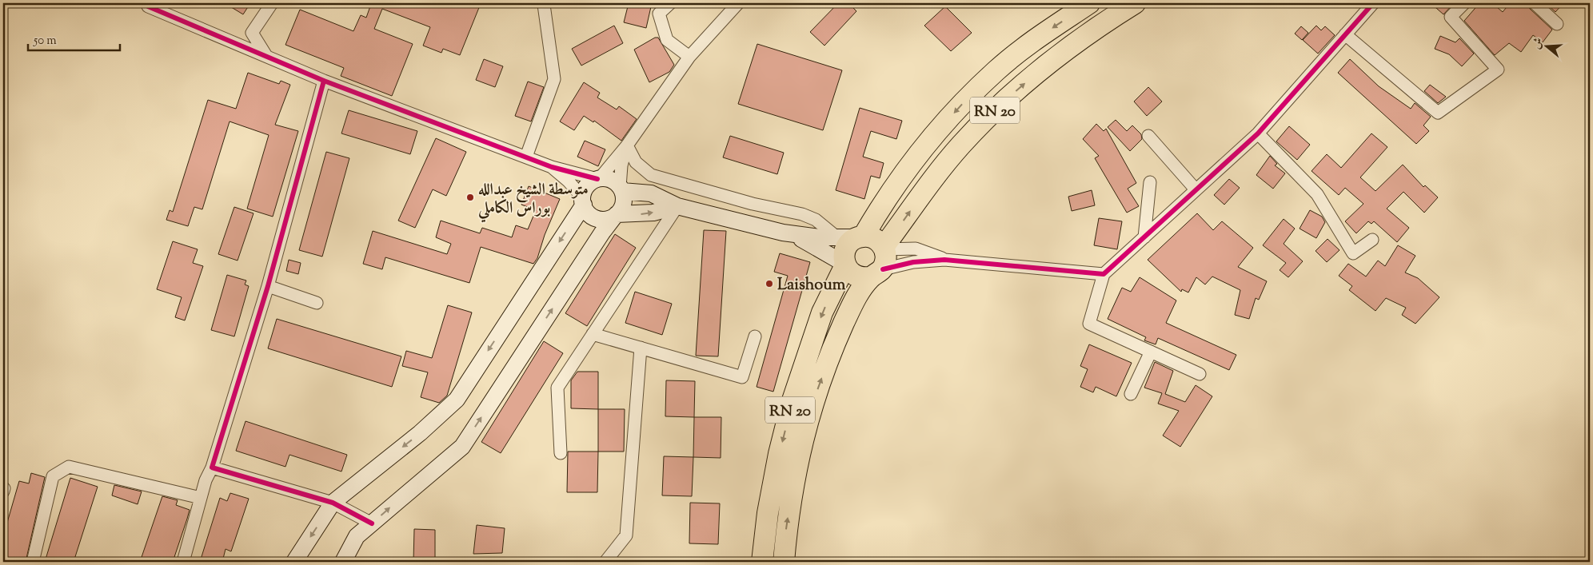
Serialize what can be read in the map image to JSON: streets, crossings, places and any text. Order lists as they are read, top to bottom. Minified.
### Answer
{"streets":{"highway":["RN 20"]},"places":["متوسطة الشيخ عبدالله بوراس الكاملي","Laishoum"],"scale_bar":"50 m","north":"left"}
